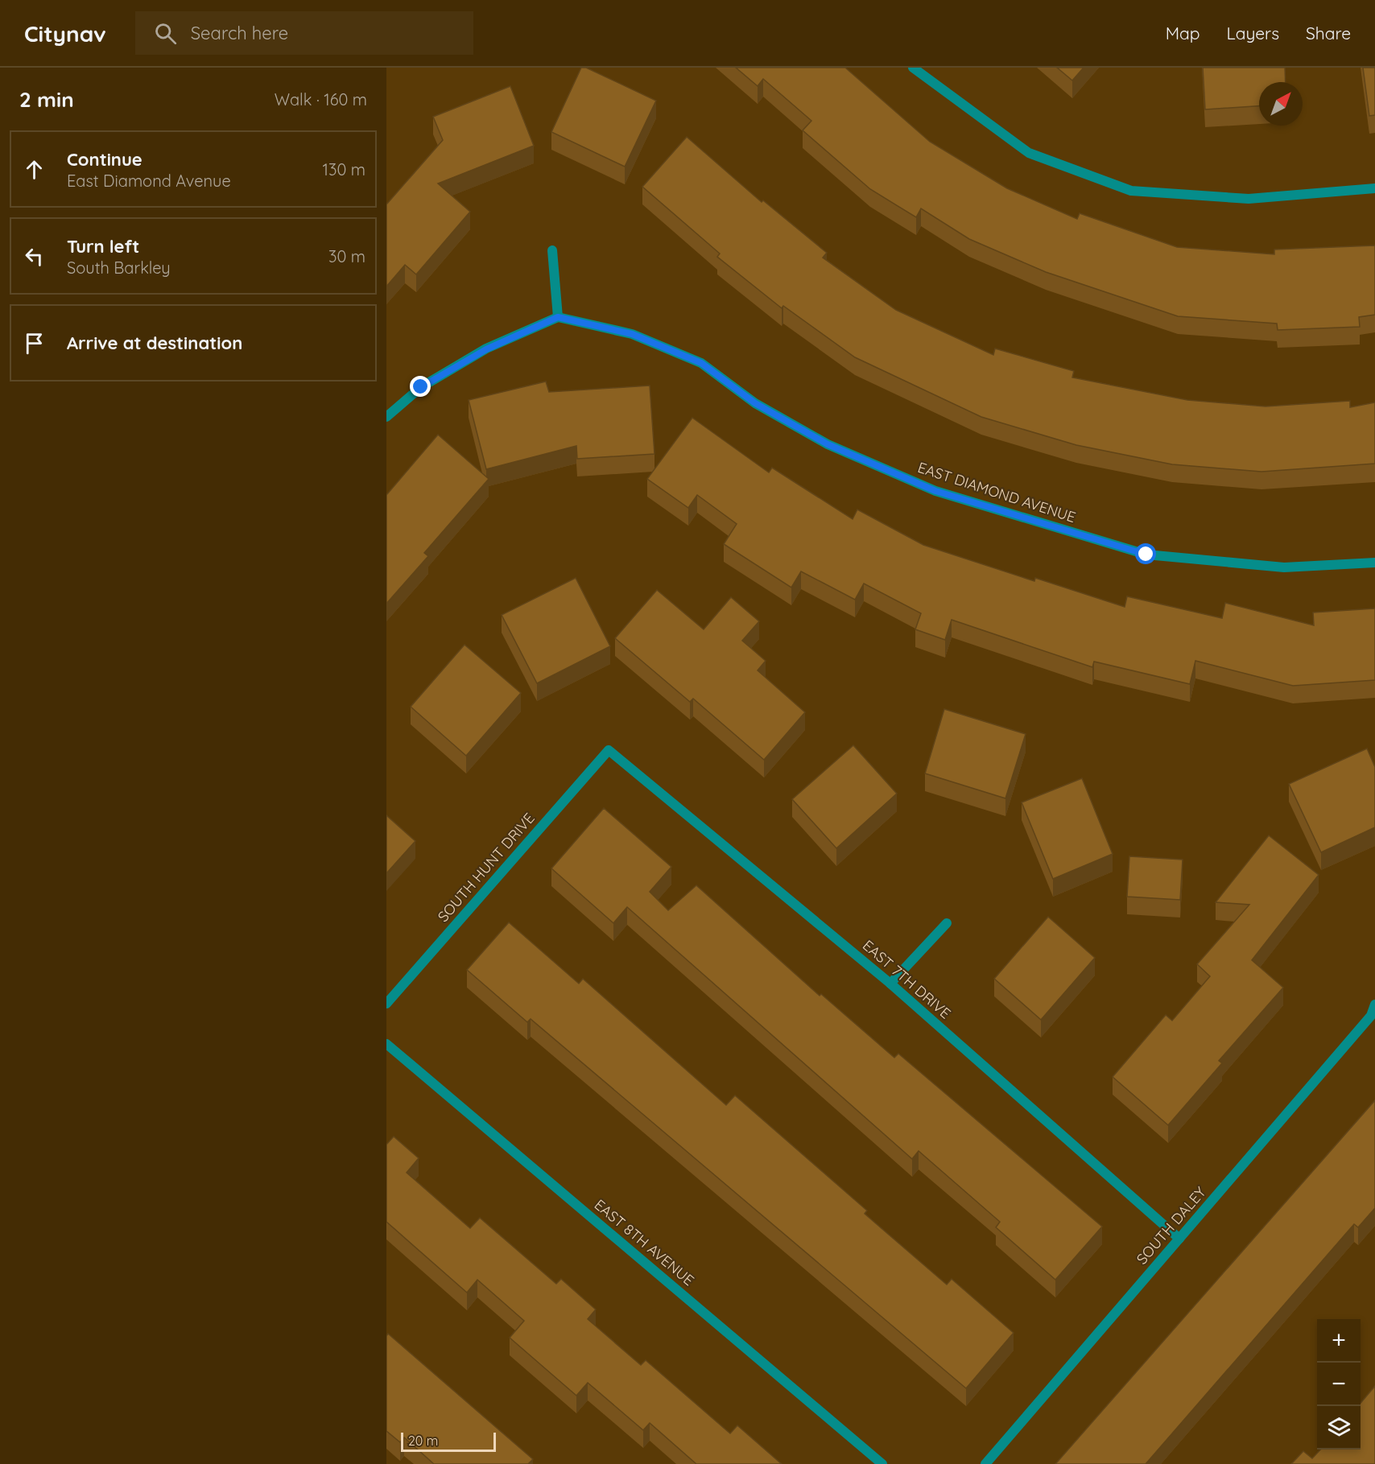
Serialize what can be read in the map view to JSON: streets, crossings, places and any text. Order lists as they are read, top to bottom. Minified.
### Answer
{"streets":{"street":["EAST DIAMOND AVENUE","SOUTH HUNT DRIVE","EAST 7TH DRIVE","SOUTH DALEY","EAST 8TH AVENUE"]},"crossings":[["SOUTH HUNT DRIVE","EAST 7TH DRIVE"],["EAST 7TH DRIVE","SOUTH DALEY"]],"scale_bar":"20 m","north":"top right","page":{"header":"Citynav","search":"Search here","nav":["Map","Layers","Share"],"heading":["2 min","Walk · 160 m"],"list":[["Continue","East Diamond Avenue","130 m"],["Turn left","South Barkley","30 m"],"Arrive at destination"],"map_buttons":["+","−"],"scale":"20 m"}}
